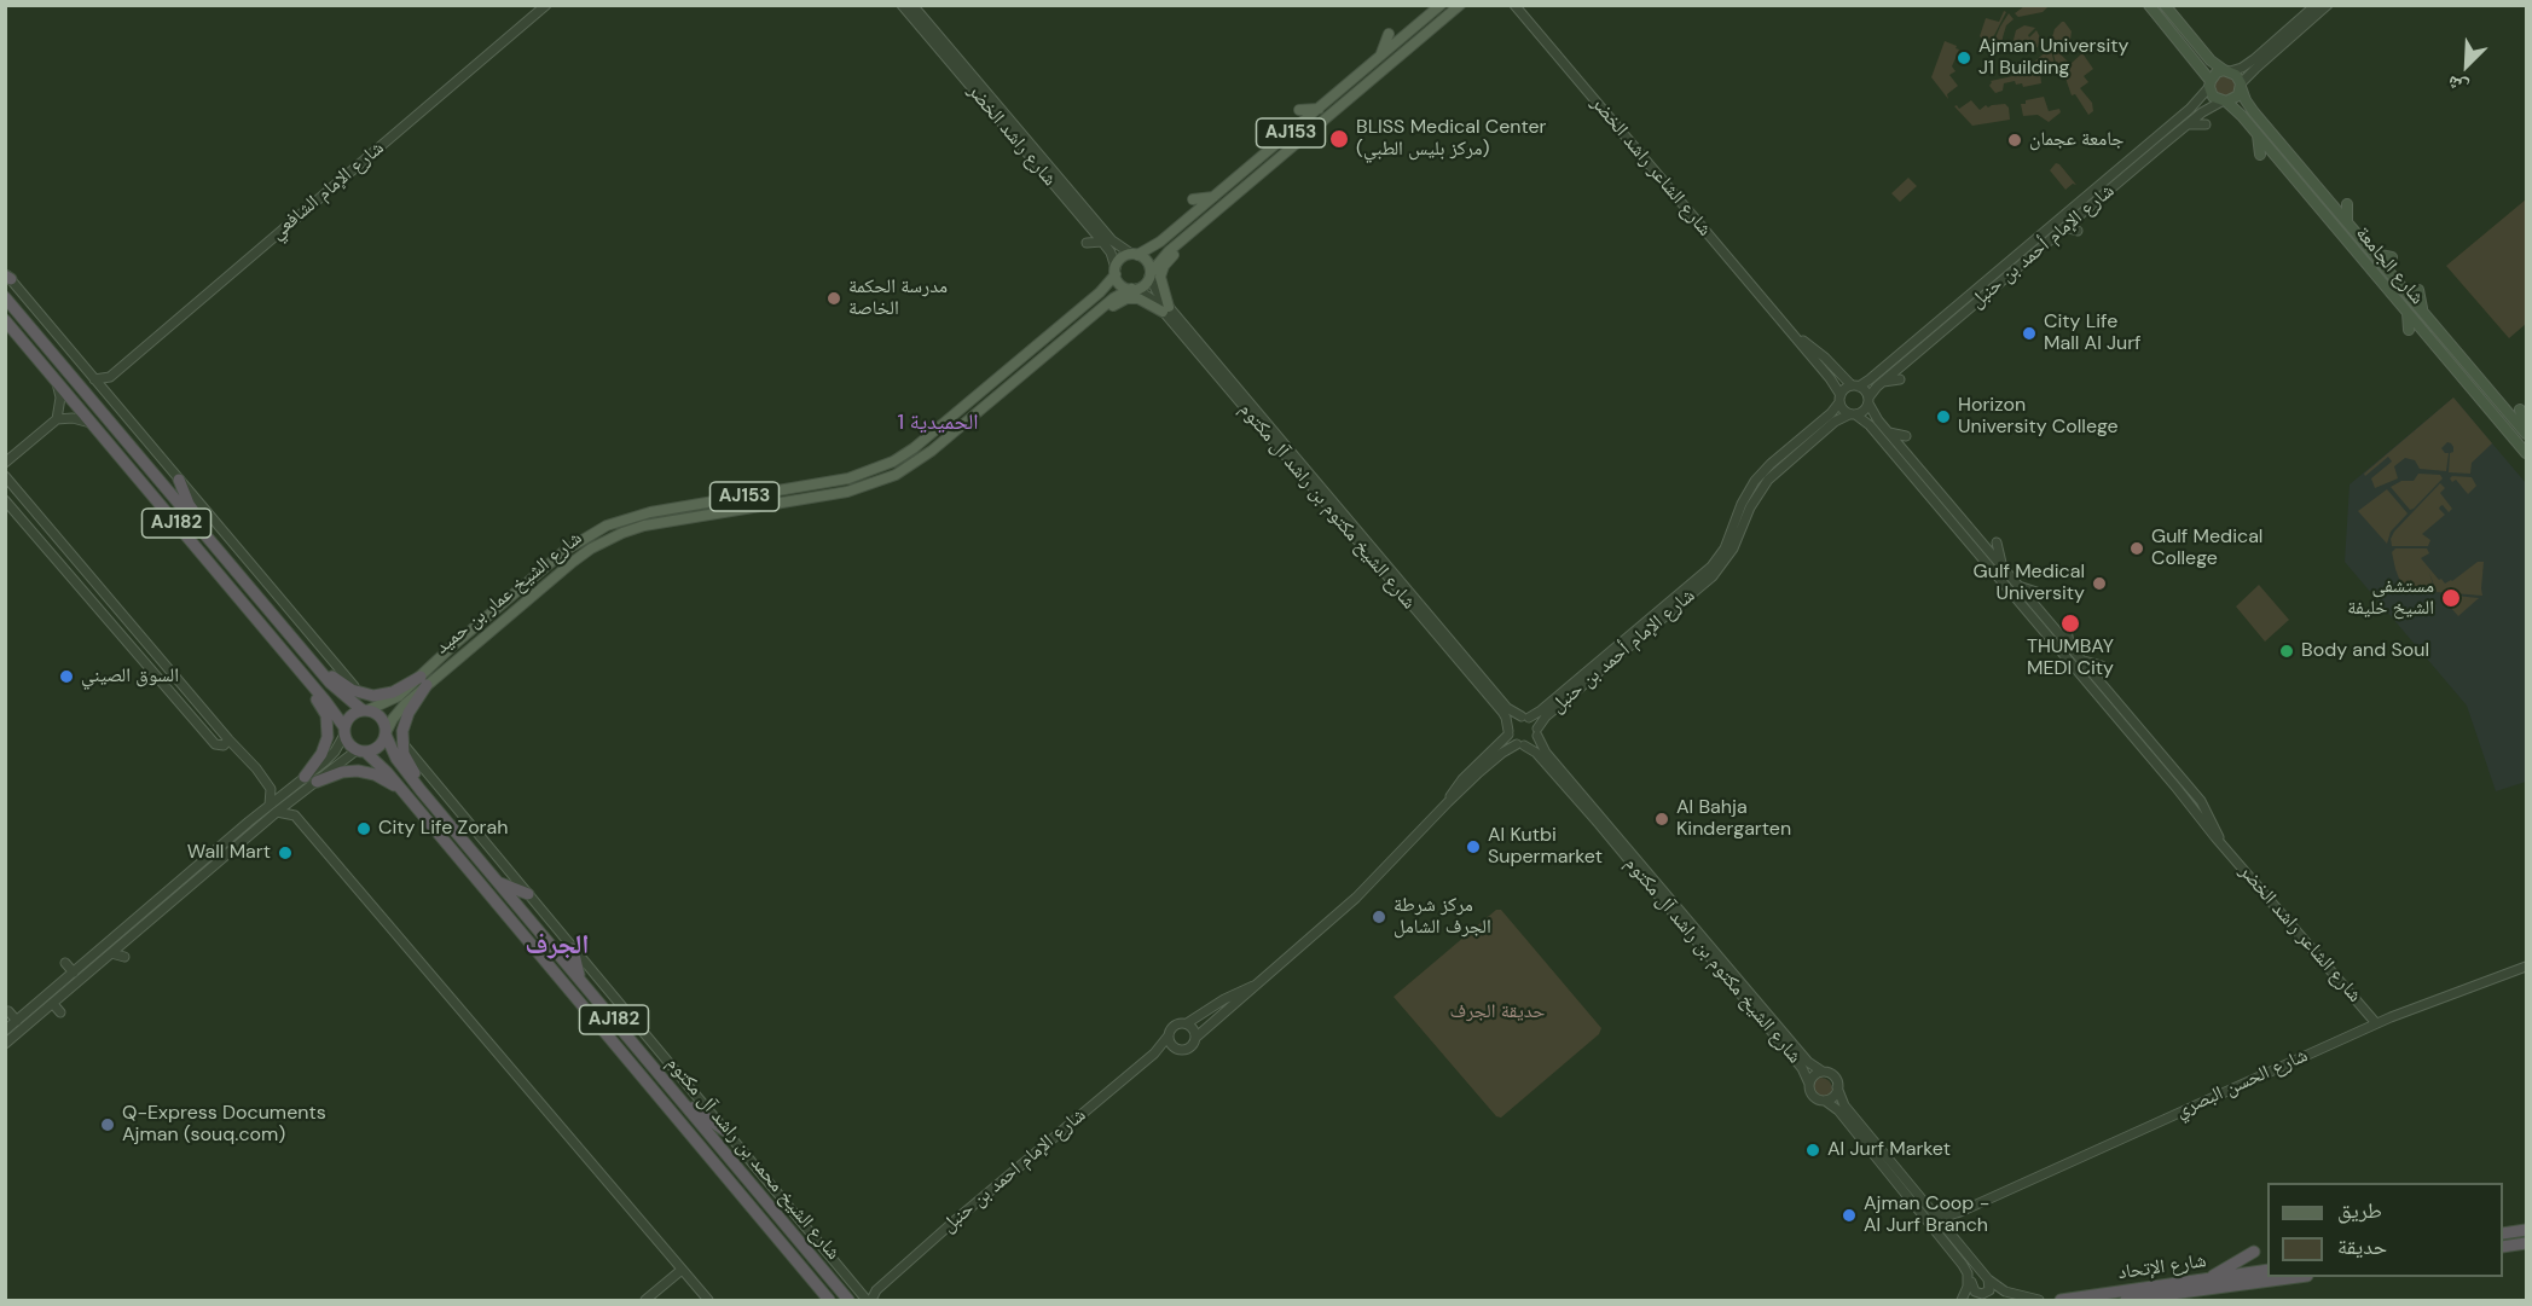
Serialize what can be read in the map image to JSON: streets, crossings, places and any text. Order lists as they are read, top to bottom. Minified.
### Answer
{"streets":{"highway":["AJ182","شارع الشيخ محمد بن راشد آل مكتوم","شارع الإتحاد"],"main road":["AJ153","شارع الجامعة","شارع الشيخ عمار بن حميد"],"street":["شارع راشد الخضر","شارع الشاعر راشد الخضر","شارع الإمام الشافعي","شارع الإمام أحمد بن حنبل","شارع الشيخ مكتوم بن راشد آل مكتوم","شارع الحسن البصري","شارع الإمام احمد بن حنبل"]},"crossings":[["AJ153","شارع راشد الخضر"],["AJ153","شارع الشيخ مكتوم بن راشد آل مكتوم"],["AJ153","شارع الشيخ عمار بن حميد"],["شارع راشد الخضر","شارع الشيخ مكتوم بن راشد آل مكتوم"],["شارع راشد الخضر","شارع الشيخ عمار بن حميد"],["شارع الشاعر راشد الخضر","شارع الإمام أحمد بن حنبل"],["شارع الشاعر راشد الخضر","شارع الحسن البصري"],["شارع الإمام أحمد بن حنبل","شارع الجامعة"],["شارع الإمام أحمد بن حنبل","شارع الشيخ مكتوم بن راشد آل مكتوم"],["شارع الشيخ مكتوم بن راشد آل مكتوم","شارع الشيخ عمار بن حميد"],["AJ182","شارع الشيخ عمار بن حميد"],["AJ182","شارع الشيخ محمد بن راشد آل مكتوم"],["شارع الشيخ عمار بن حميد","شارع الشيخ محمد بن راشد آل مكتوم"]],"districts":["الحميدية 1","الجرف"],"parks":["حديقة الجرف"],"places":["Ajman University J1 Building","BLISS Medical Center (مركز بليس الطبي)","جامعة عجمان","مدرسة الحكمة الخاصة","City Life Mall Al Jurf","Horizon University College","Gulf Medical College","Gulf Medical University","مستشفى الشيخ خليفة","THUMBAY MEDI City","Body and Soul","السوق الصيني","Al Bahja Kindergarten","City Life Zorah","Al Kutbi Supermarket","Wall Mart","مركز شرطة الجرف الشامل","Q-Express Documents Ajman (souq.com)","Al Jurf Market","Ajman Coop - Al Jurf Branch"],"legend":["طريق","حديقة"],"north":"bottom left"}
